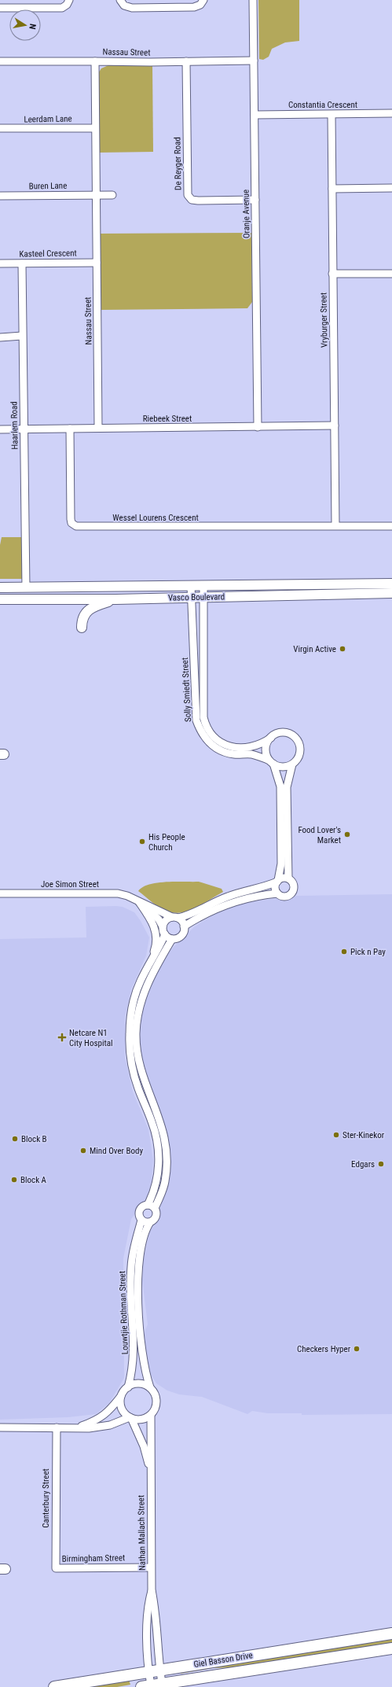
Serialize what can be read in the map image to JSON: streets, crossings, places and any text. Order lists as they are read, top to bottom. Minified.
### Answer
{"streets":{"main road":["Vasco Boulevard","Giel Basson Drive"],"street":["Nassau Street","Constantia Crescent","Leerdam Lane","De Reyger Road","Buren Lane","Oranje Avenue","Kasteel Crescent","Vryburger Street","Riebeek Street","Haarlem Road","Wessel Lourens Crescent","Solly Smiedt Street","Joe Simon Street","Louwtjie Rothman Street","Canterbury Street","Nathan Mallach Street","Birmingham Street"]},"crossings":[["Nassau Street","Leerdam Lane"],["Nassau Street","De Reyger Road"],["Nassau Street","Buren Lane"],["Nassau Street","Oranje Avenue"],["Nassau Street","Kasteel Crescent"],["Nassau Street","Riebeek Street"],["Constantia Crescent","Oranje Avenue"],["Constantia Crescent","Vryburger Street"],["De Reyger Road","Oranje Avenue"],["Oranje Avenue","Riebeek Street"],["Kasteel Crescent","Haarlem Road"],["Vryburger Street","Riebeek Street"],["Vryburger Street","Wessel Lourens Crescent"],["Riebeek Street","Haarlem Road"],["Riebeek Street","Wessel Lourens Crescent"],["Haarlem Road","Vasco Boulevard"],["Vasco Boulevard","Solly Smiedt Street"],["Joe Simon Street","Louwtjie Rothman Street"],["Louwtjie Rothman Street","Nathan Mallach Street"],["Canterbury Street","Birmingham Street"],["Nathan Mallach Street","Birmingham Street"],["Nathan Mallach Street","Giel Basson Drive"]],"places":{"other":["Virgin Active","Food Lover's Market","His People Church","Pick n Pay","Ster-Kinekor","Block B","Mind Over Body","Edgars","Block A","Checkers Hyper"],"health":["Netcare N1 City Hospital"]},"north":"right"}
